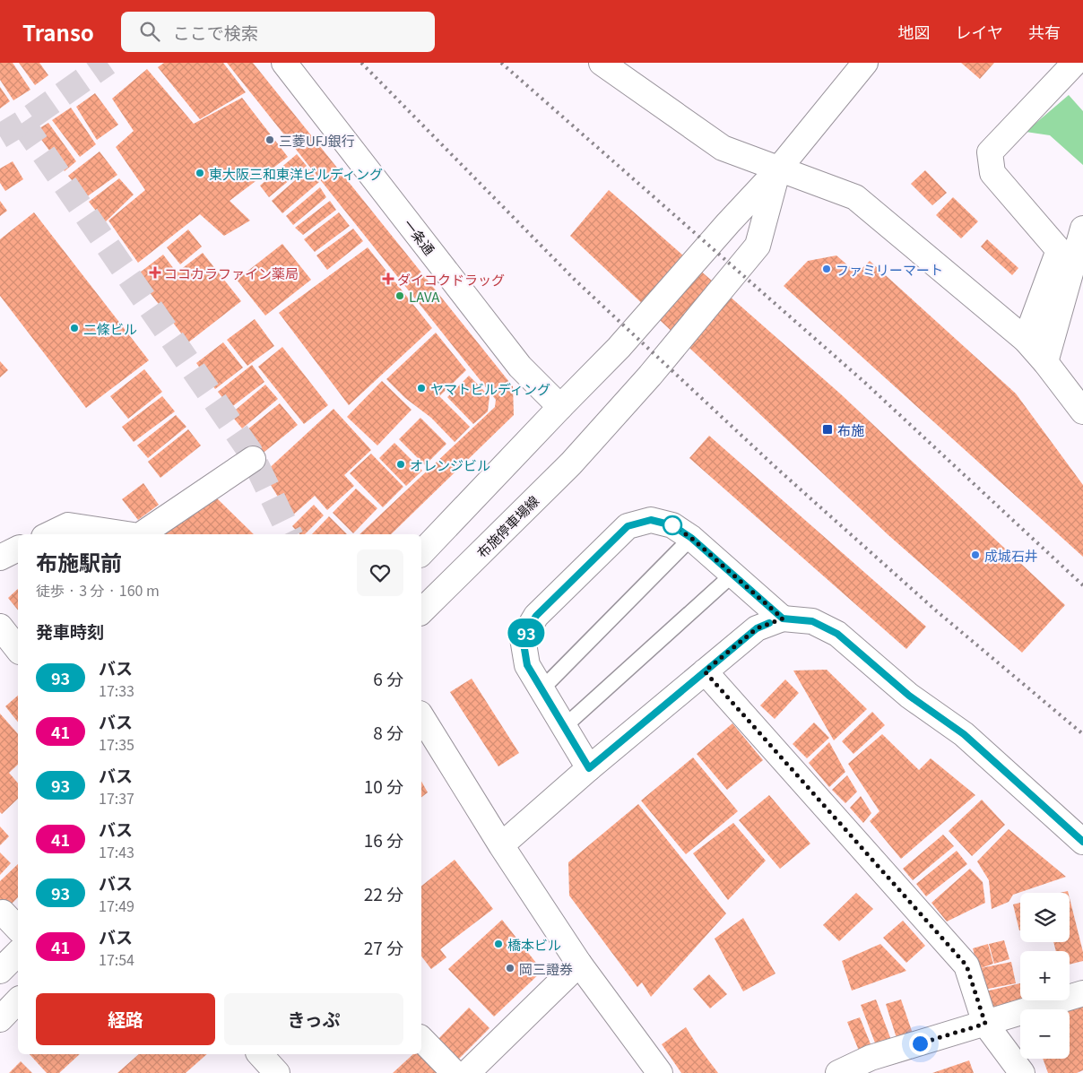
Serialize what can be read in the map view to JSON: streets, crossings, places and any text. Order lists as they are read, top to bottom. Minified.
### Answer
{"streets":{"street":["一条通","布施停車場線"]},"places":{"other":["三菱UFJ銀行","東大阪三和東洋ビルディング","ファミリーマート","LAVA","二條ビル","ヤマトビルディング","オレンジビル","成城石井","橋本ビル","岡三證券"],"health":["ココカラファイン薬局","ダイコクドラッグ"],"transit":["布施"]},"lines":["bus line 93"],"page":{"header":"Transo","search":"ここで検索","nav":["地図","レイヤ","共有"],"on_map":"93","heading":[["布施駅前","徒歩 · 3 分 · 160 m"],"発車時刻"],"list":[{"mark":"93","name":"バス","note":"17:33","value":"6 分"},{"mark":"41","name":"バス","note":"17:35","value":"8 分"},{"mark":"93","name":"バス","note":"17:37","value":"10 分"},{"mark":"41","name":"バス","note":"17:43","value":"16 分"},{"mark":"93","name":"バス","note":"17:49","value":"22 分"},{"mark":"41","name":"バス","note":"17:54","value":"27 分"}],"map_buttons":["+","−"],"buttons":["経路","きっぷ"]}}
